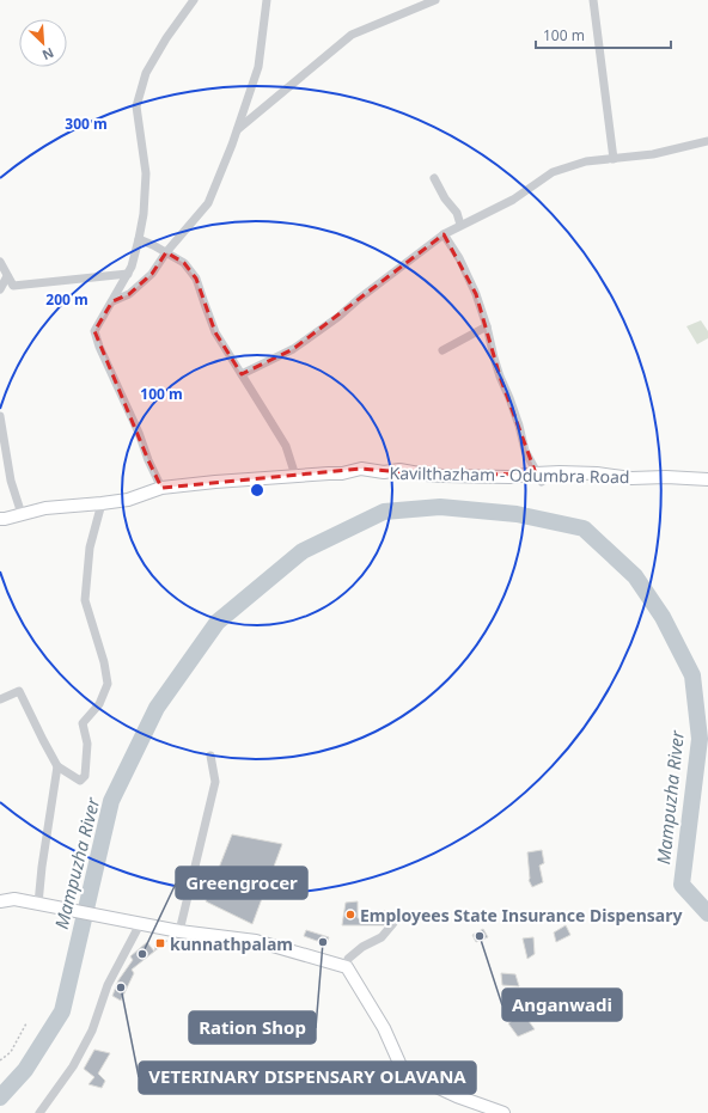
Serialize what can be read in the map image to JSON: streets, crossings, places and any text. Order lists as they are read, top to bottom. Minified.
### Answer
{"streets":{"main road":["Kavilthazham - Odumbra Road"]},"water":["Mampuzha River"],"places":{"other":["Employees State Insurance Dispensary","Anganwadi","Ration Shop","Greengrocer","VETERINARY DISPENSARY OLAVANA"],"transit":["kunnathpalam"]},"scale_bar":"100 m","north":"bottom right","rings":["300 m","200 m","100 m"]}
